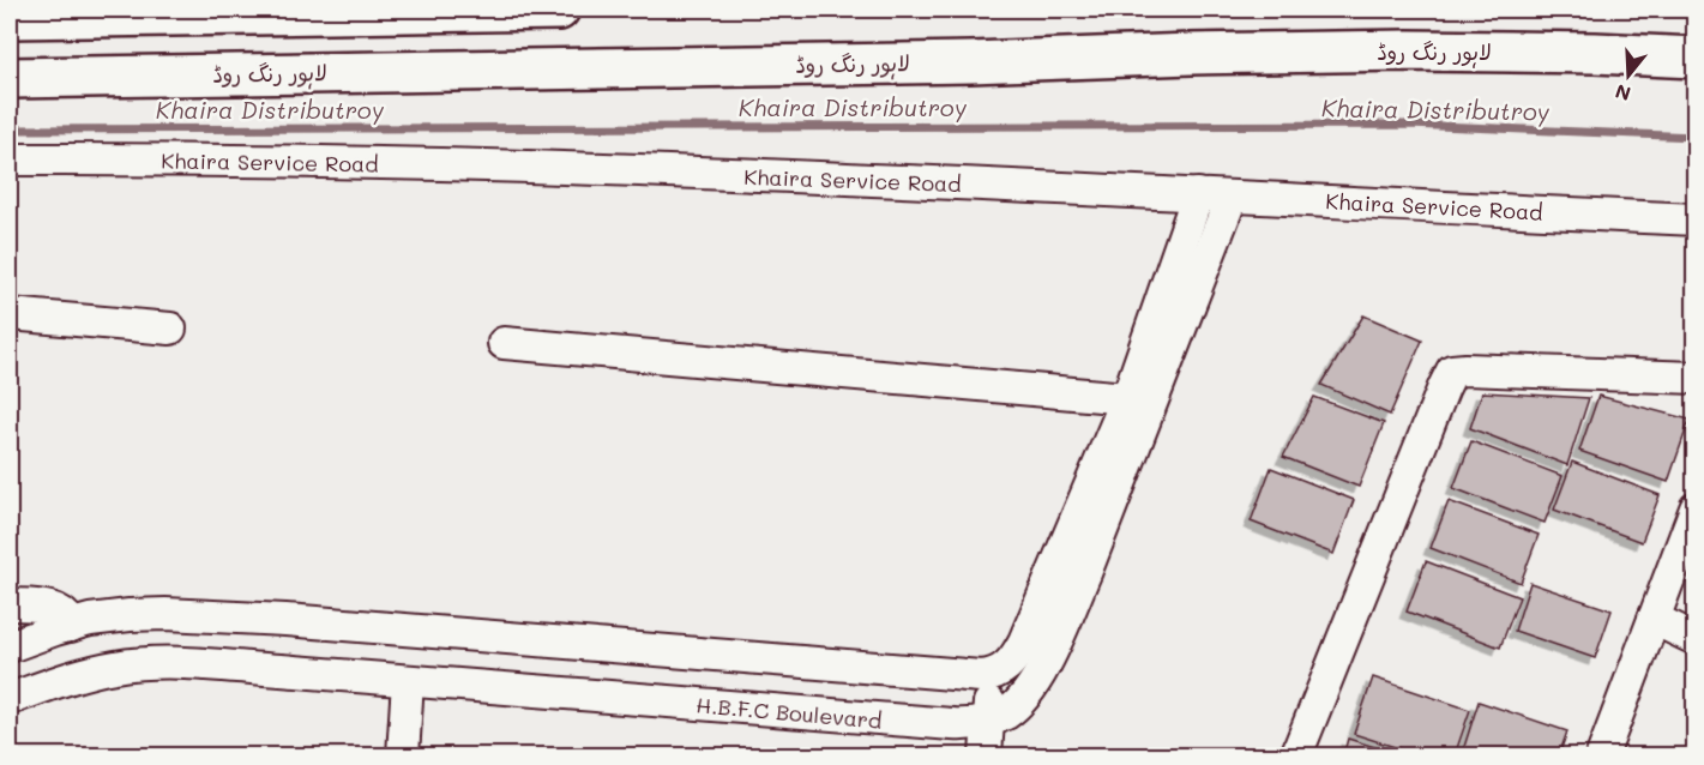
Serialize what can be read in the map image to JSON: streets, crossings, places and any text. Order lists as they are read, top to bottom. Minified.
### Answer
{"streets":{"highway":["لاہور رنگ روڈ"],"street":["Khaira Service Road","H.B.F.C Boulevard"]},"crossings":[["Khaira Service Road","H.B.F.C Boulevard"]],"water":["Khaira Distributroy"],"north":"bottom"}
